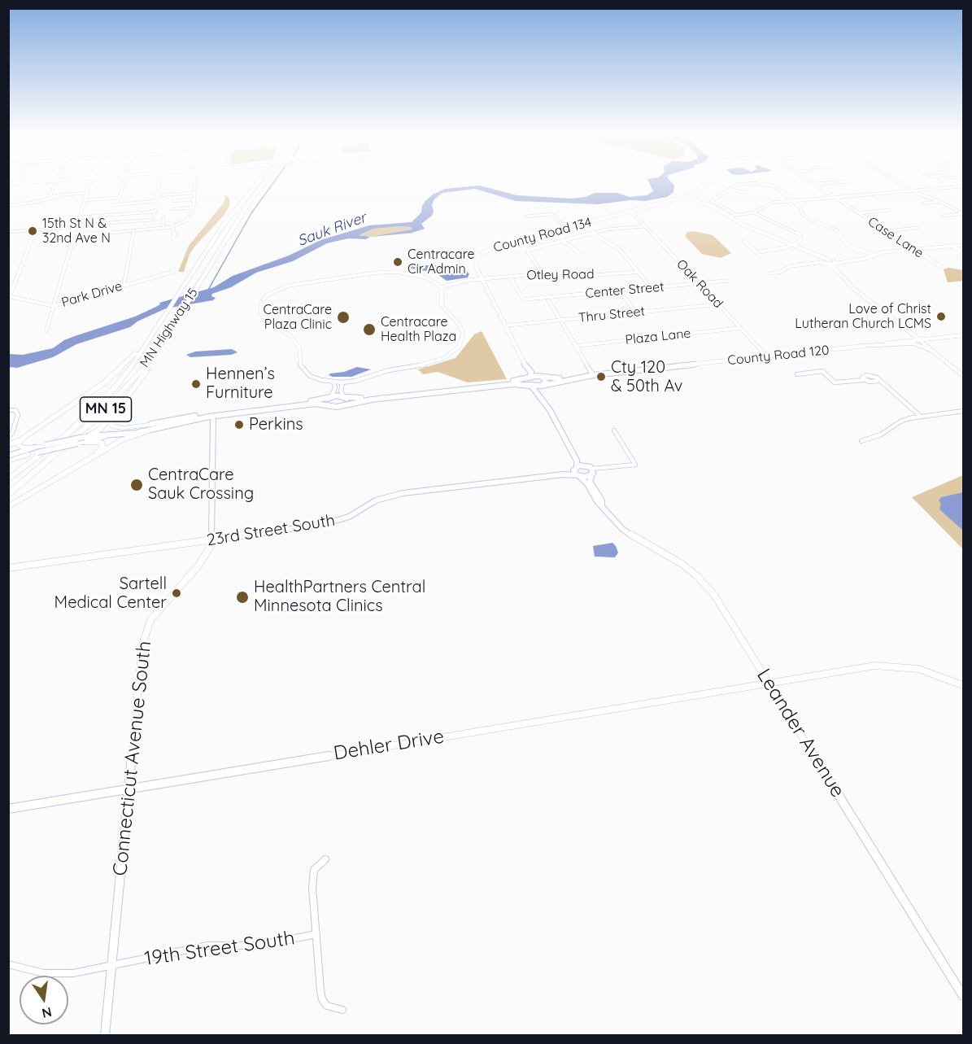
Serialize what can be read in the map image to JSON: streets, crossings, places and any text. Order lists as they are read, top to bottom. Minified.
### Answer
{"streets":{"highway":["MN Highway 15","MN 15"],"street":["County Road 134","Case Lane","Otley Road","Oak Road","Center Street","Park Drive","Thru Street","Plaza Lane","County Road 120","23rd Street South","Leander Avenue","Dehler Drive","Connecticut Avenue South","19th Street South"]},"crossings":[["County Road 134","Otley Road"],["County Road 134","Oak Road"],["County Road 134","Thru Street"],["County Road 134","County Road 120"],["County Road 134","Leander Avenue"],["Otley Road","Center Street"],["Oak Road","Center Street"],["Oak Road","Thru Street"],["Oak Road","Plaza Lane"],["Oak Road","County Road 120"],["County Road 120","Leander Avenue"],["23rd Street South","Leander Avenue"],["23rd Street South","Connecticut Avenue South"],["Leander Avenue","Dehler Drive"],["Dehler Drive","Connecticut Avenue South"],["Connecticut Avenue South","19th Street South"]],"water":["Sauk River"],"places":["15th St N & 32nd Ave N","Centracare Cir Admin","Love of Christ Lutheran Church LCMS","CentraCare Plaza Clinic","Centracare Health Plaza","Cty 120 & 50th Av","Hennen’s Furniture","Perkins","CentraCare Sauk Crossing","Sartell Medical Center","HealthPartners Central Minnesota Clinics"],"north":"bottom"}
